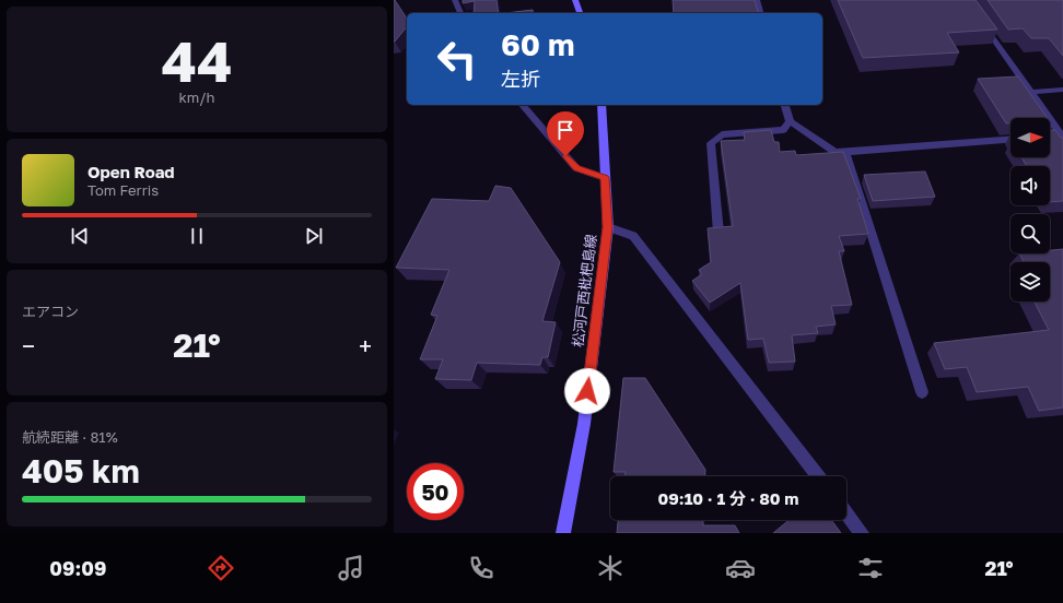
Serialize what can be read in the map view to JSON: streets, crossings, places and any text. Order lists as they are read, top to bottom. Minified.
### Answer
{"streets":{"main road":["松河戸西枇杷島線"]},"north":"right","page":{"tile":[["44","km/h"],"エアコン",["航続距離 · 81%","405 km"]],"turn":["60 m","左折"],"song":["Open Road","Tom Ferris"],"heat":["−","21°","+"],"limit":"50","trip":"09:10 · 1 分 · 80 m","tabs":["09:09","21°"]}}
